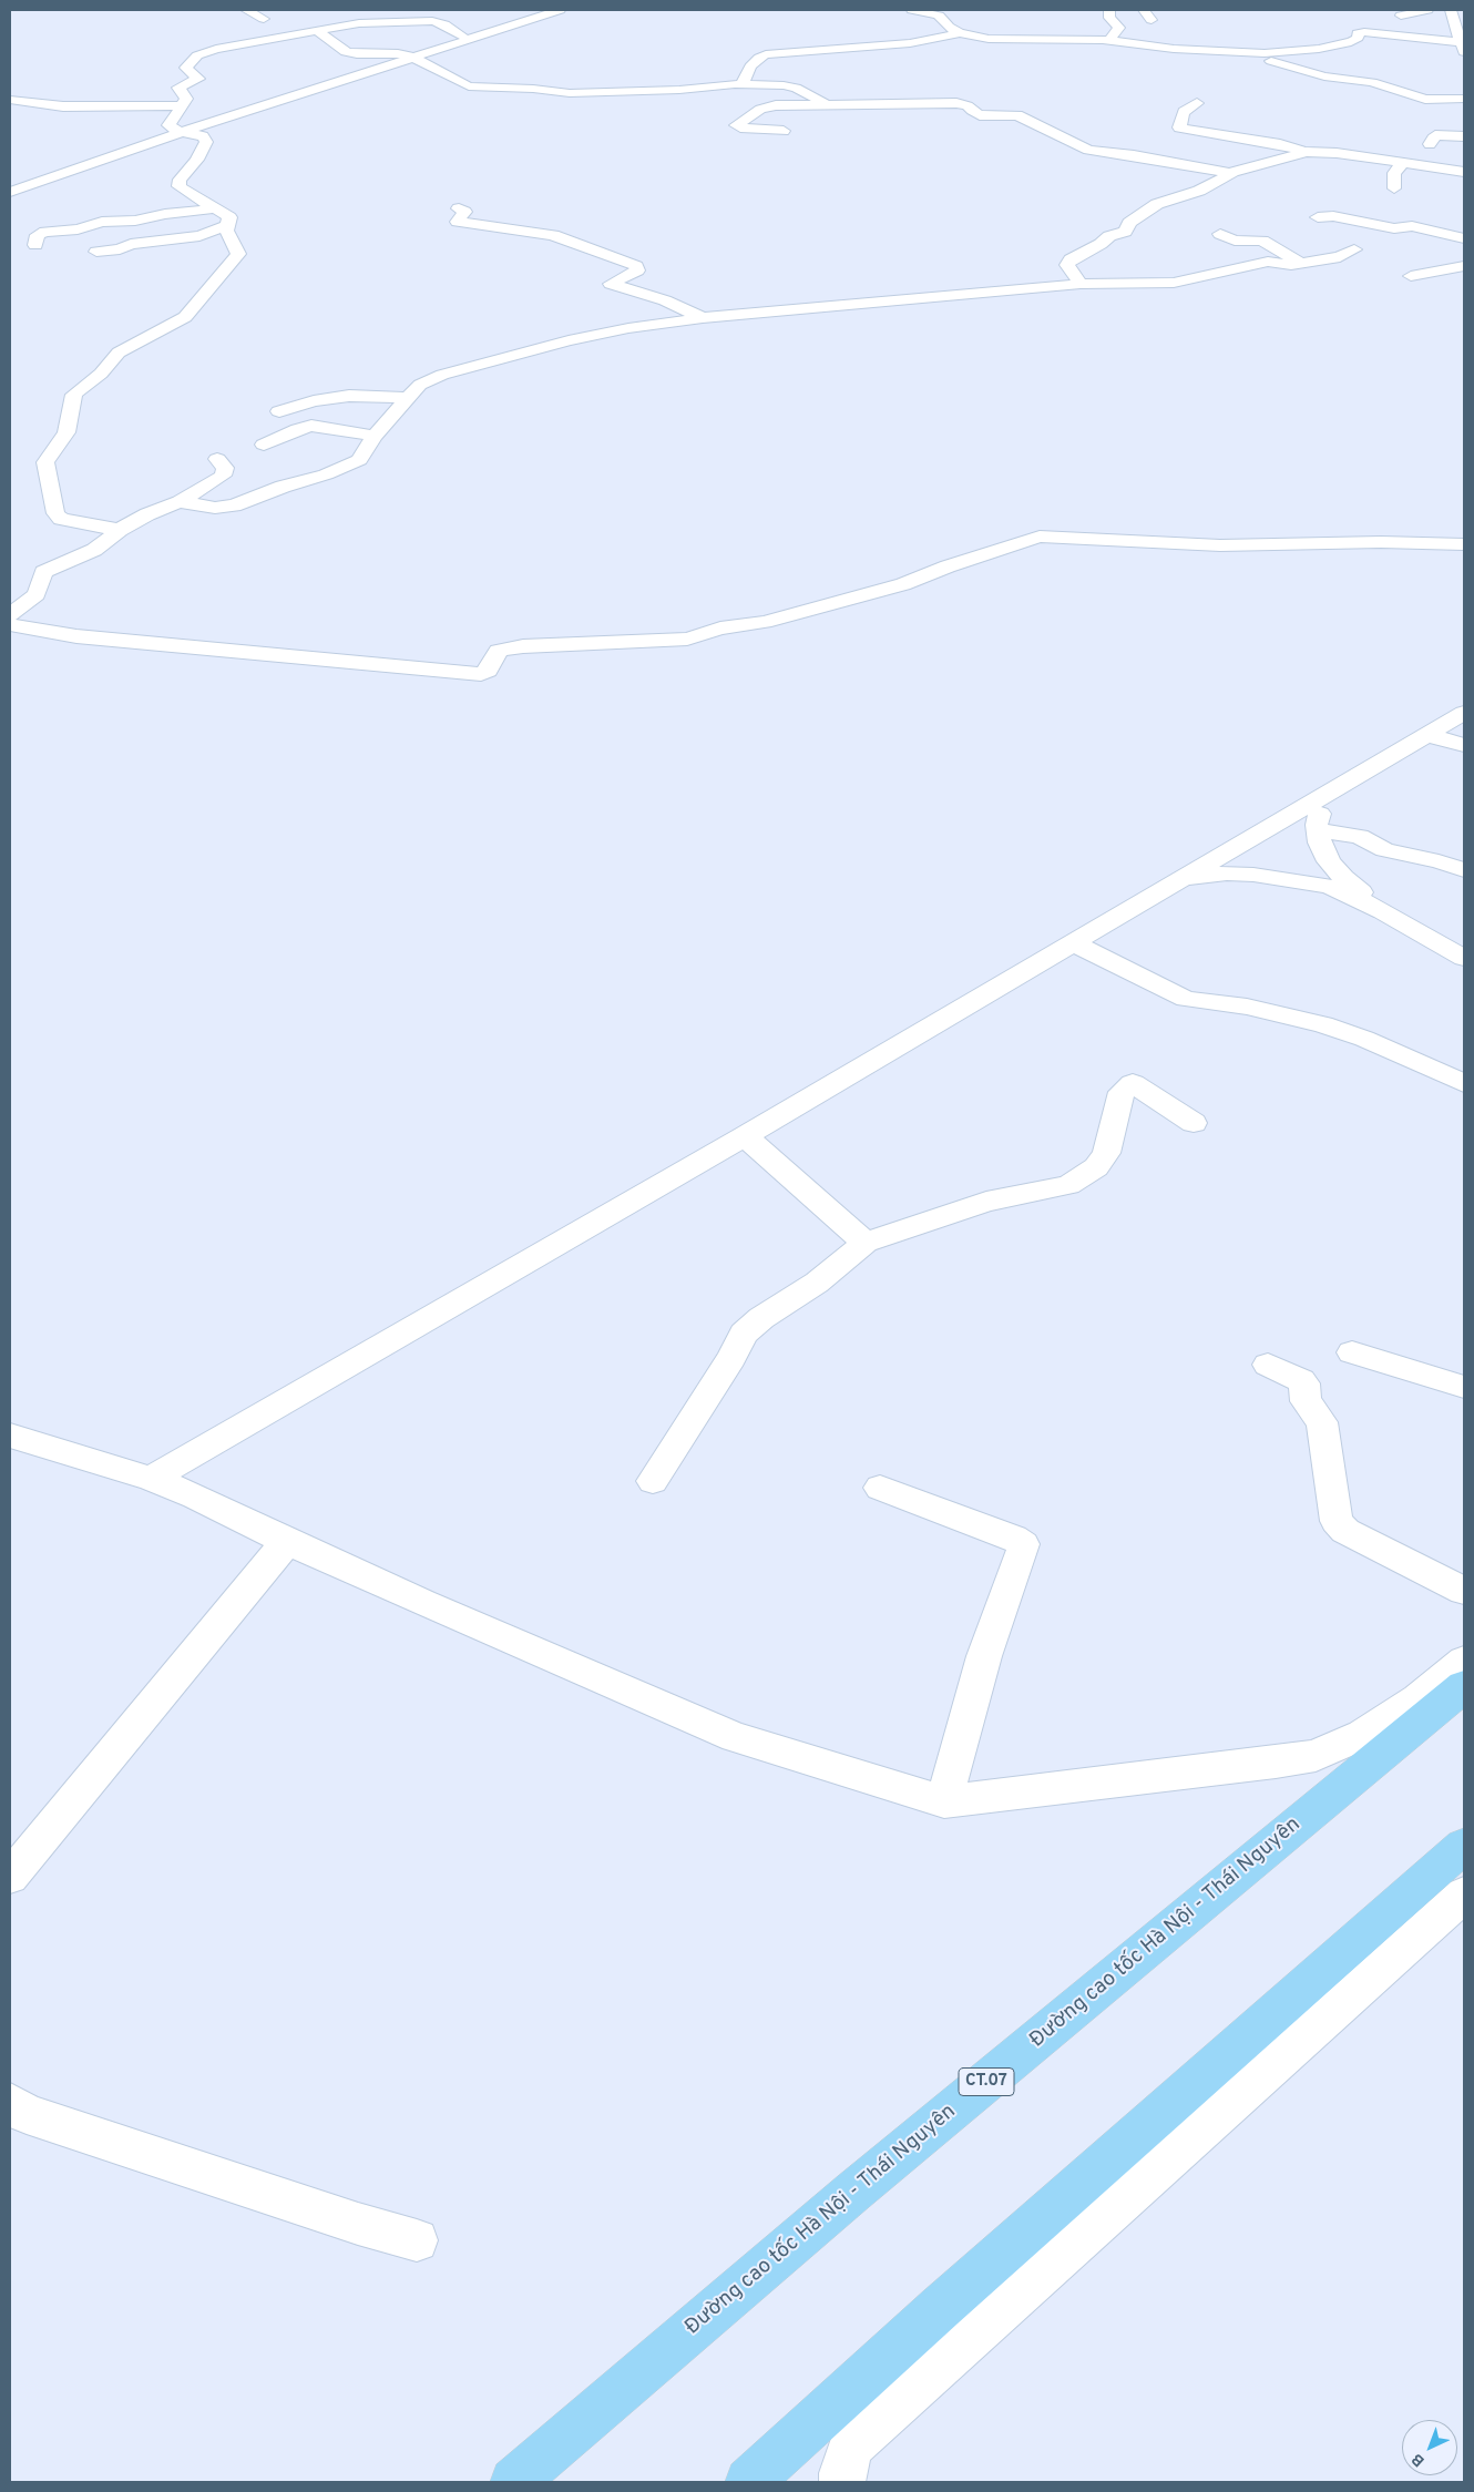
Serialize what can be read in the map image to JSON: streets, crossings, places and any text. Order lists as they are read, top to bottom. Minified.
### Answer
{"streets":{"highway":["Đường cao tốc Hà Nội - Thái Nguyên","CT.07"]},"north":"bottom left"}
